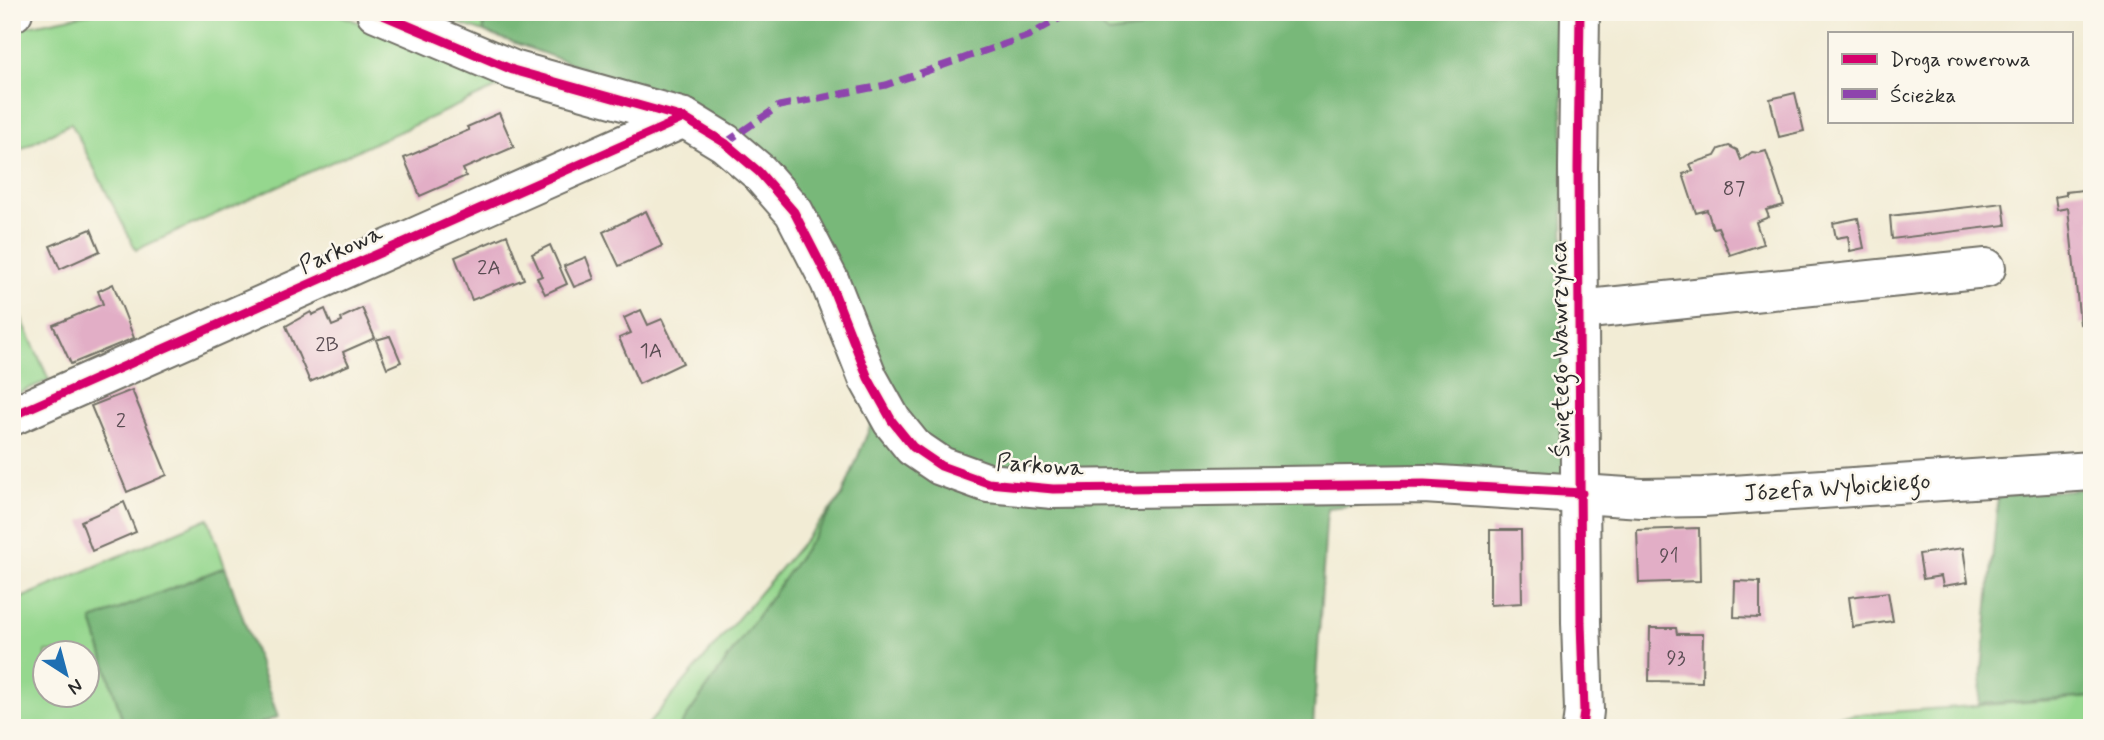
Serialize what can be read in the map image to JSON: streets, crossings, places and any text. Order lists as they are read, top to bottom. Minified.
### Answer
{"streets":{"street":["Parkowa","Świętego Wawrzyńca","Józefa Wybickiego"]},"crossings":[["Parkowa","Świętego Wawrzyńca"],["Parkowa","Józefa Wybickiego"],["Świętego Wawrzyńca","Józefa Wybickiego"]],"house_numbers":["87","2A","2B","1A","2","91","93"],"legend":["Droga rowerowa","Ścieżka"],"north":"bottom right"}
